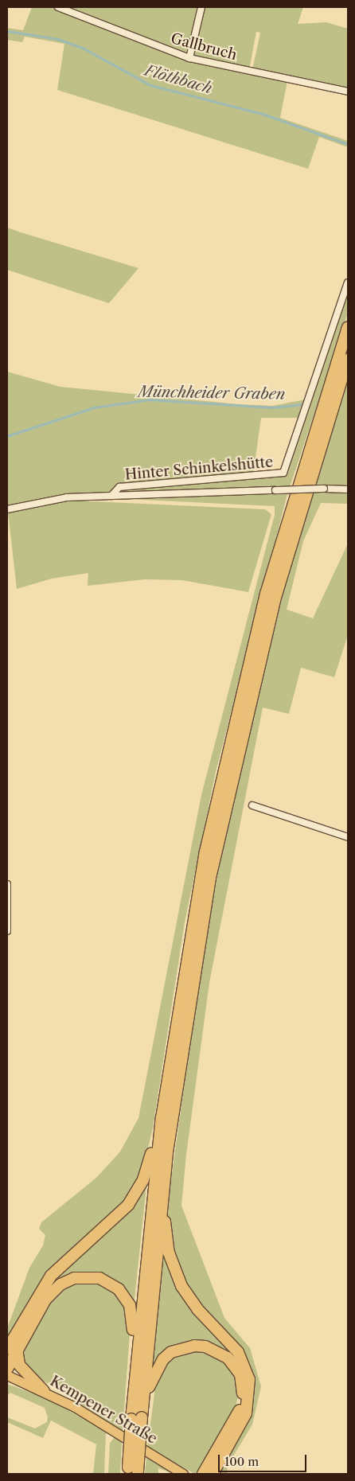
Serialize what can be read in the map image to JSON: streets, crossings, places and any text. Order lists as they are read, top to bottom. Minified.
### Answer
{"streets":{"main road":["Kempener Straße"],"street":["Gallbruch","Hinter Schinkelshütte"]},"water":["Flöthbach","Münchheider Graben"],"scale_bar":"100 m"}
